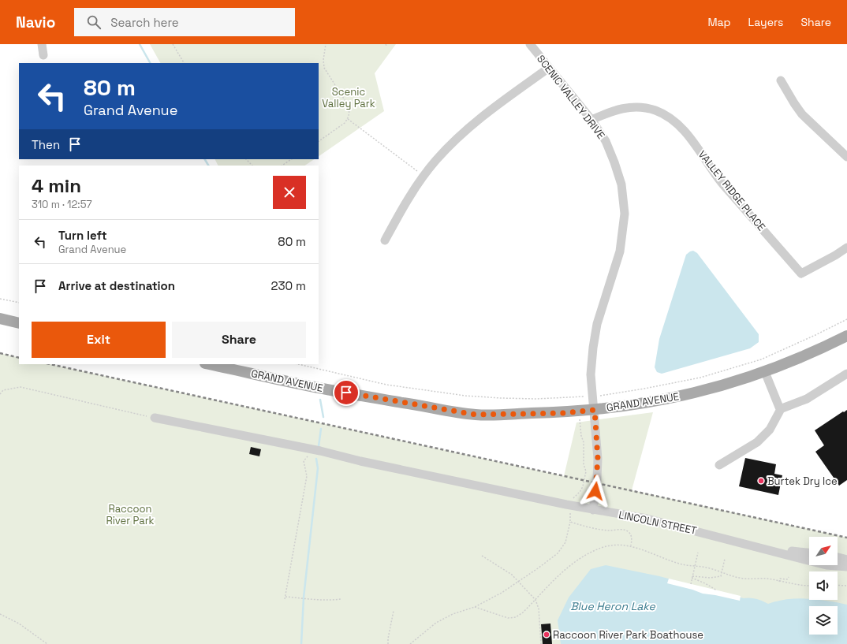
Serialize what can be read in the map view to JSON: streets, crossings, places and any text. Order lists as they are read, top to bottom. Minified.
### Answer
{"streets":{"main road":["GRAND AVENUE"],"street":["SCENIC VALLEY DRIVE","VALLEY RIDGE PLACE","LINCOLN STREET"]},"crossings":[["SCENIC VALLEY DRIVE","VALLEY RIDGE PLACE"],["SCENIC VALLEY DRIVE","GRAND AVENUE"]],"water":["Blue Heron Lake"],"parks":["Scenic Valley Park","Raccoon River Park"],"places":["Burtek Dry Ice","Raccoon River Park Boathouse"],"north":"top right","page":{"header":"Navio","search":"Search here","nav":["Map","Layers","Share"],"turn":["80 m","Grand Avenue"],"then":"Then","heading":["4 min","310 m · 12:57"],"list":[{"name":"Turn left","note":"Grand Avenue","value":"80 m"},{"name":"Arrive at destination","value":"230 m"}],"buttons":["Exit","Share"]}}
